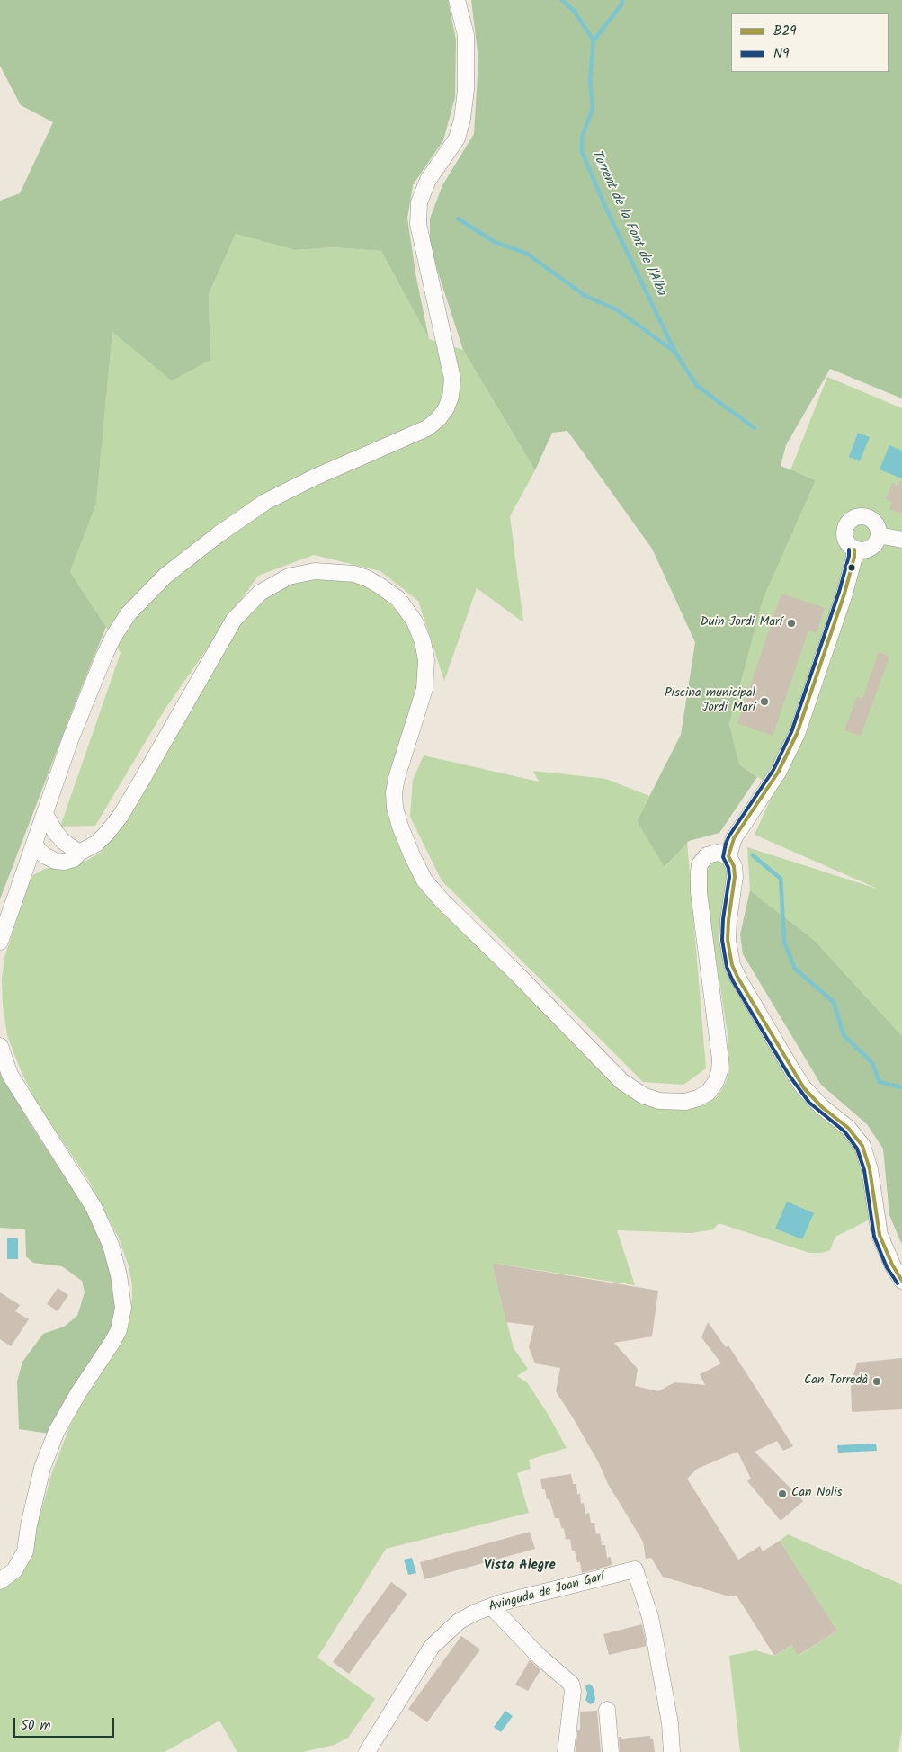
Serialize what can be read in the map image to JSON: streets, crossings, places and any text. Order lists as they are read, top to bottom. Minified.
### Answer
{"streets":{"street":["Avinguda de Joan Garí"]},"districts":["Vista Alegre"],"water":["Torrent de la Font de l'Alba"],"places":["Duin Jordi Marí","Piscina municipal Jordi Marí","Can Torredà","Can Nolis"],"lines":["transit line B29","transit line N9"],"legend":["B29","N9"],"scale_bar":"50 m"}
